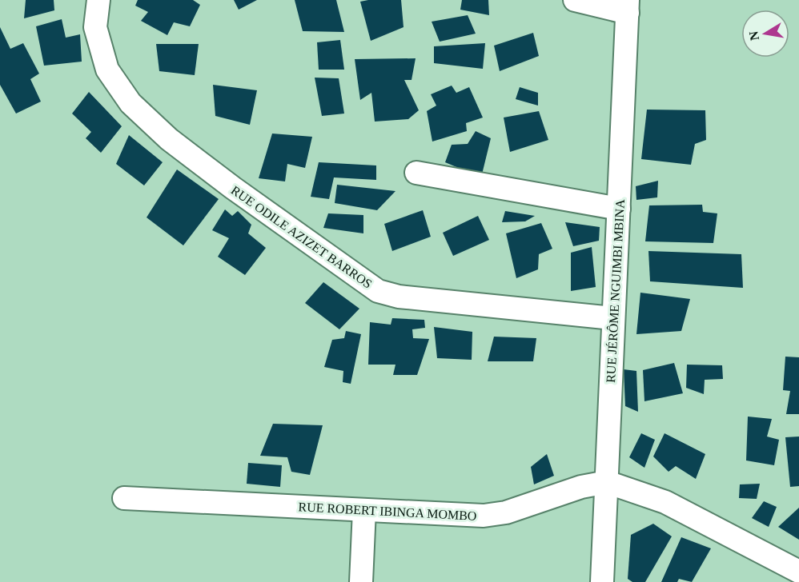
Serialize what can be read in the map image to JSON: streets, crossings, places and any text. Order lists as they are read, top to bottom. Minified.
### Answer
{"streets":{"street":["RUE ODILE AZIZET BARROS","RUE JÉRÔME NGUIMBI MBINA","RUE ROBERT IBINGA MOMBO"]},"crossings":[["RUE ODILE AZIZET BARROS","RUE JÉRÔME NGUIMBI MBINA"],["RUE JÉRÔME NGUIMBI MBINA","RUE ROBERT IBINGA MOMBO"]],"north":"left"}
